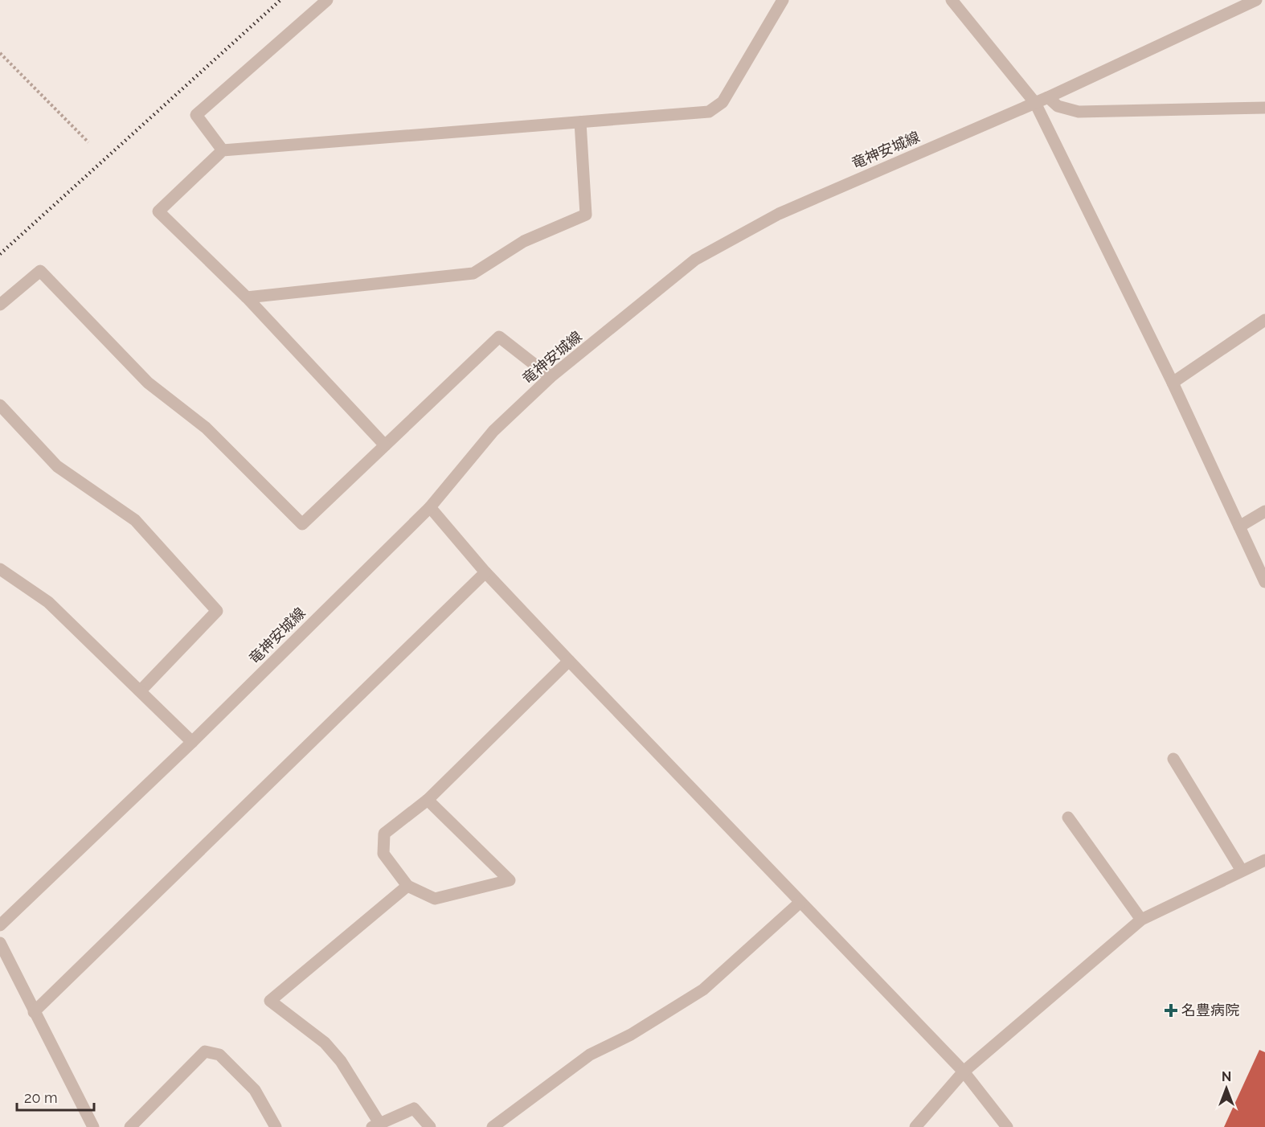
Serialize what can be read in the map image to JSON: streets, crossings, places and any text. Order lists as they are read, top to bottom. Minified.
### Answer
{"streets":{"street":["竜神安城線"]},"places":{"health":["名豊病院"]},"scale_bar":"20 m","north":"top"}
